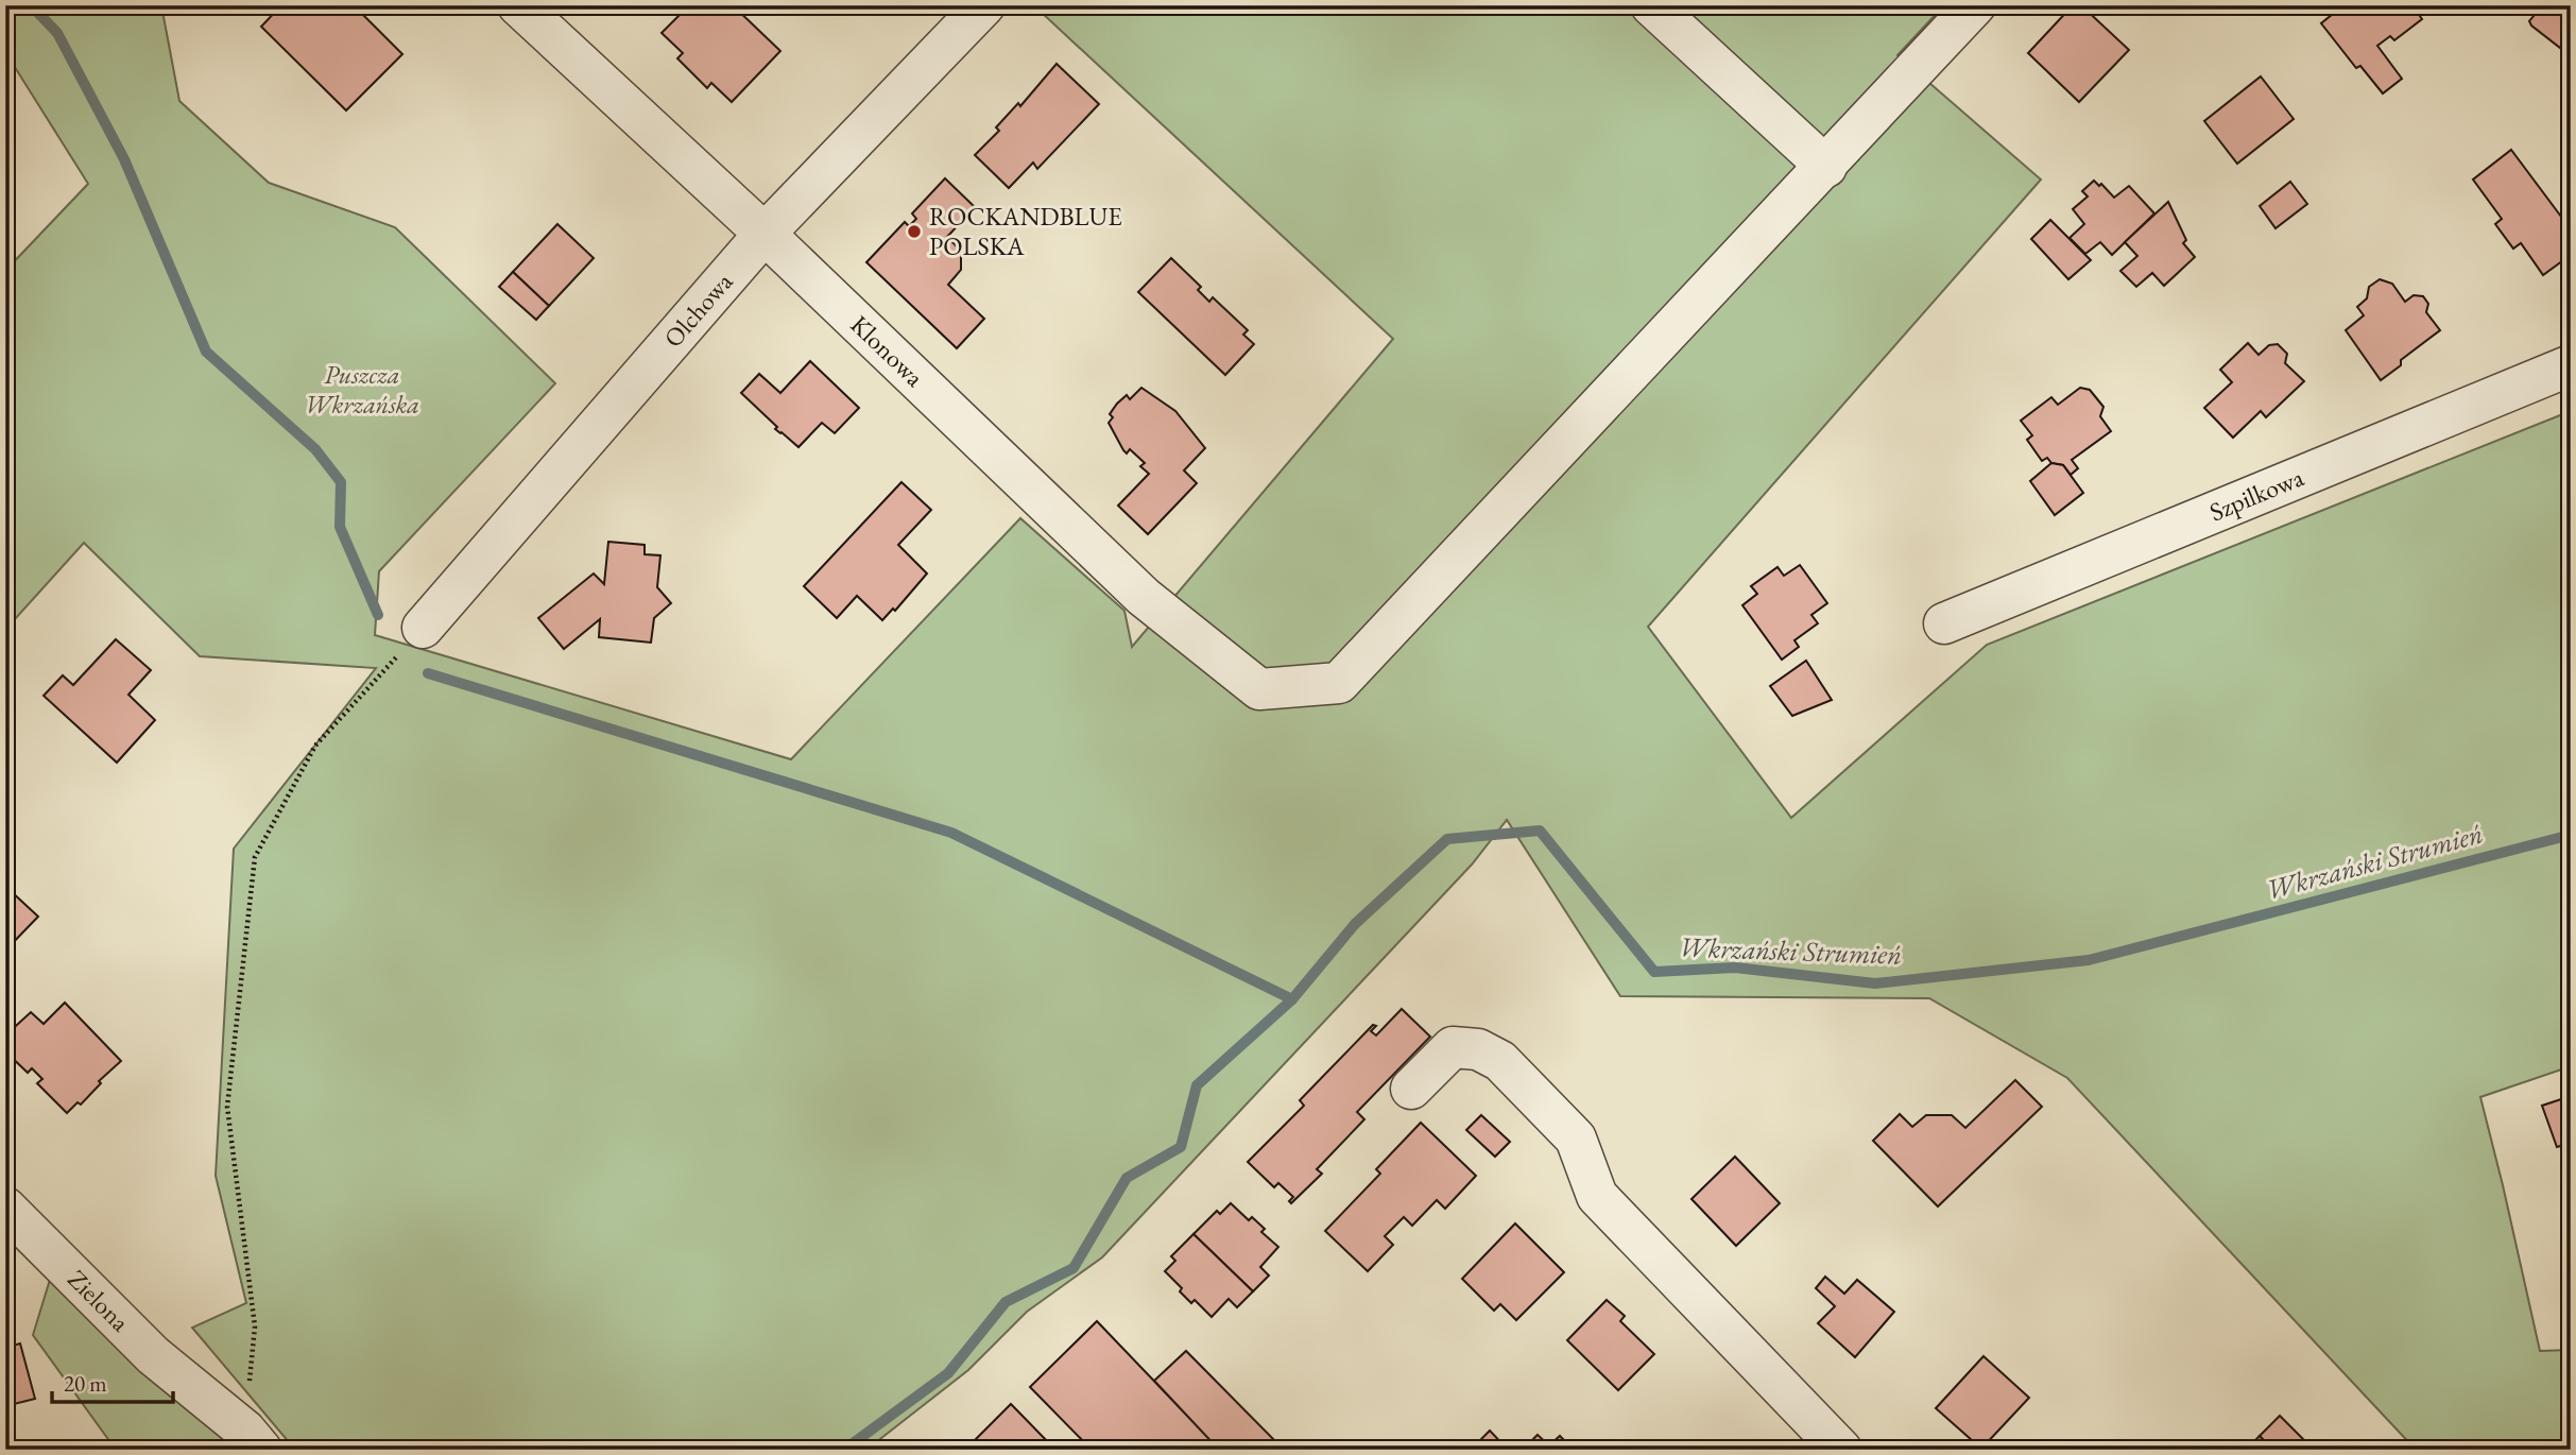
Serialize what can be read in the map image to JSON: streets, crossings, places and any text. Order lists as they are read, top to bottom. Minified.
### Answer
{"streets":{"street":["Olchowa","Klonowa","Szpilkowa","Zielona"]},"crossings":[["Olchowa","Klonowa"]],"water":["Wkrzański Strumień"],"parks":["Puszcza Wkrzańska"],"places":["ROCKANDBLUE POLSKA"],"scale_bar":"20 m"}
